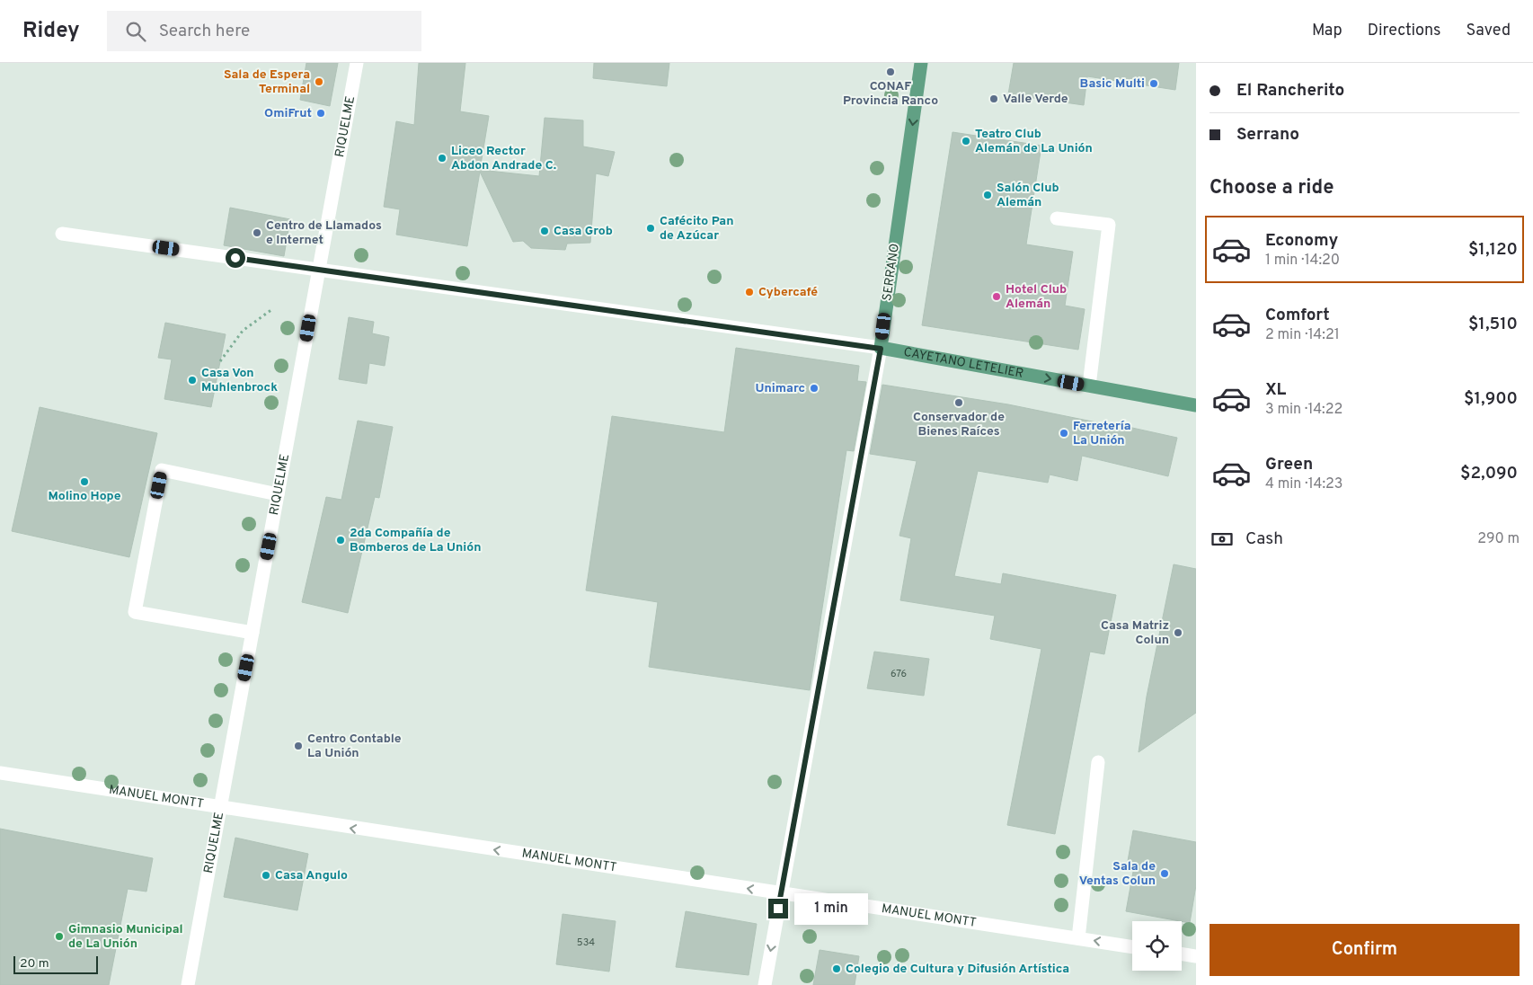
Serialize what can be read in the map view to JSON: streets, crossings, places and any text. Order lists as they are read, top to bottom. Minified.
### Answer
{"streets":{"main road":["SERRANO","CAYETANO LETELIER"],"street":["RIQUELME","MANUEL MONTT"]},"crossings":[["RIQUELME","CAYETANO LETELIER"],["RIQUELME","MANUEL MONTT"],["SERRANO","CAYETANO LETELIER"],["SERRANO","MANUEL MONTT"]],"one_way":["SERRANO","MANUEL MONTT"],"places":["CONAF Provincia Ranco","Sala de Espera Terminal","Basic Multi","Valle Verde","OmiFrut","Teatro Club Alemán de La Unión","Liceo Rector Abdon Andrade C.","Salón Club Alemán","Cafécito Pan de Azúcar","Casa Grob","Centro de Llamados e Internet","Cybercafé","Hotel Club Alemán","Casa Von Muhlenbrock","Unimarc","Conservador de Bienes Raíces","Ferretería La Unión","Molino Hope","2da Compañía de Bomberos de La Unión","Casa Matriz Colun","Centro Contable La Unión","Sala de Ventas Colun","Casa Angulo","Gimnasio Municipal de La Unión","Colegio de Cultura y Difusión Artística"],"house_numbers":["676","534"],"scale_bar":"20 m","page":{"header":"Ridey","search":"Search here","nav":["Map","Directions","Saved"],"banner":["El Rancherito","Serrano"],"heading":"Choose a ride","list":[{"name":"Economy","note":"1 min · 14:20","value":"$1,120"},{"name":"Comfort","note":"2 min · 14:21","value":"$1,510"},{"name":"XL","note":"3 min · 14:22","value":"$1,900"},{"name":"Green","note":"4 min · 14:23","value":"$2,090"}],"pay":["Cash","290 m"],"bubble":"1 min","buttons":"Confirm","scale":"20 m"}}
